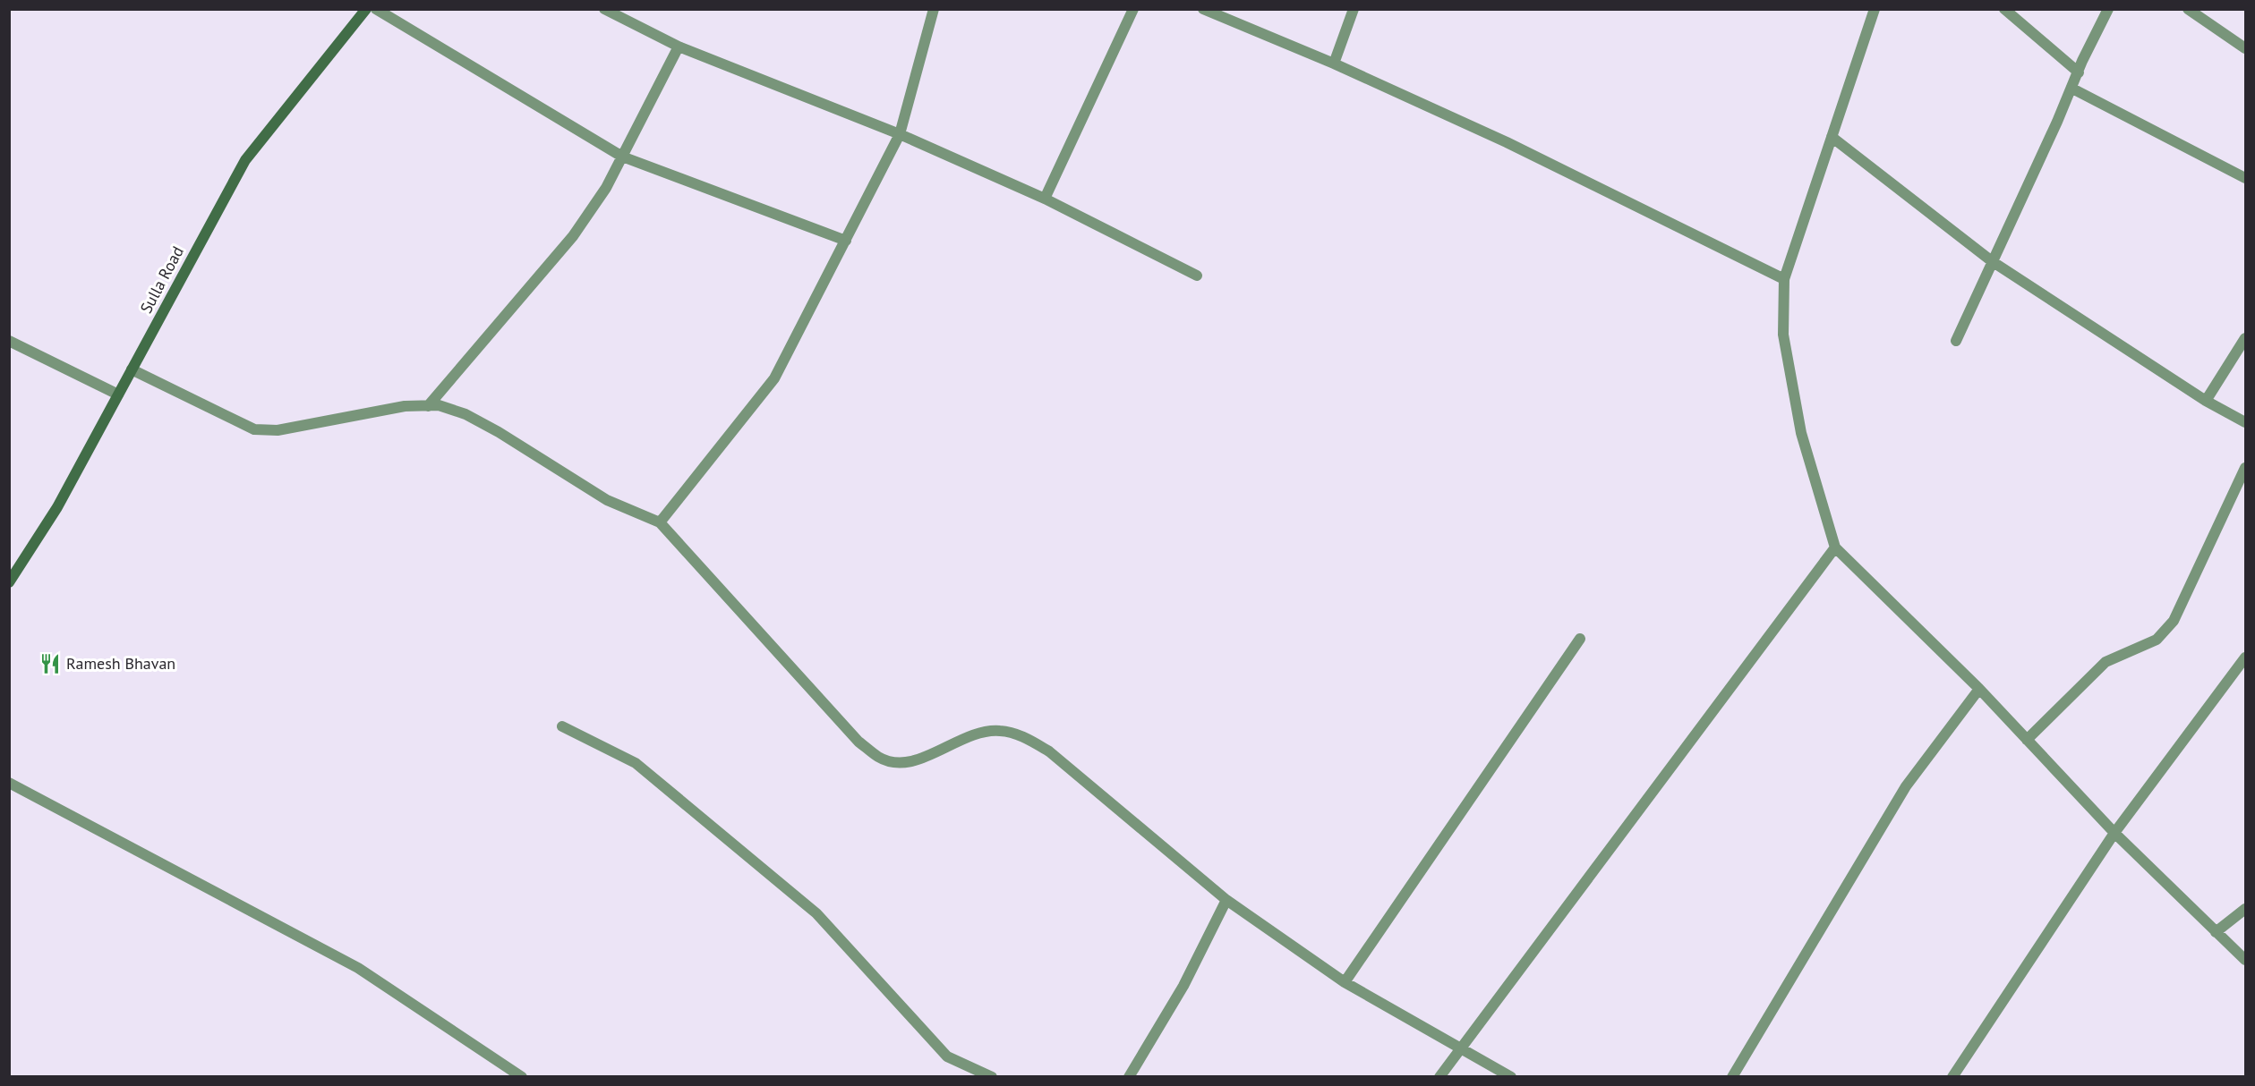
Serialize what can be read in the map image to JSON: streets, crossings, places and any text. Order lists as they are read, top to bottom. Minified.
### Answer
{"streets":{"main road":["Sulla Road"]},"places":{"restaurant":["Ramesh Bhavan"]}}
